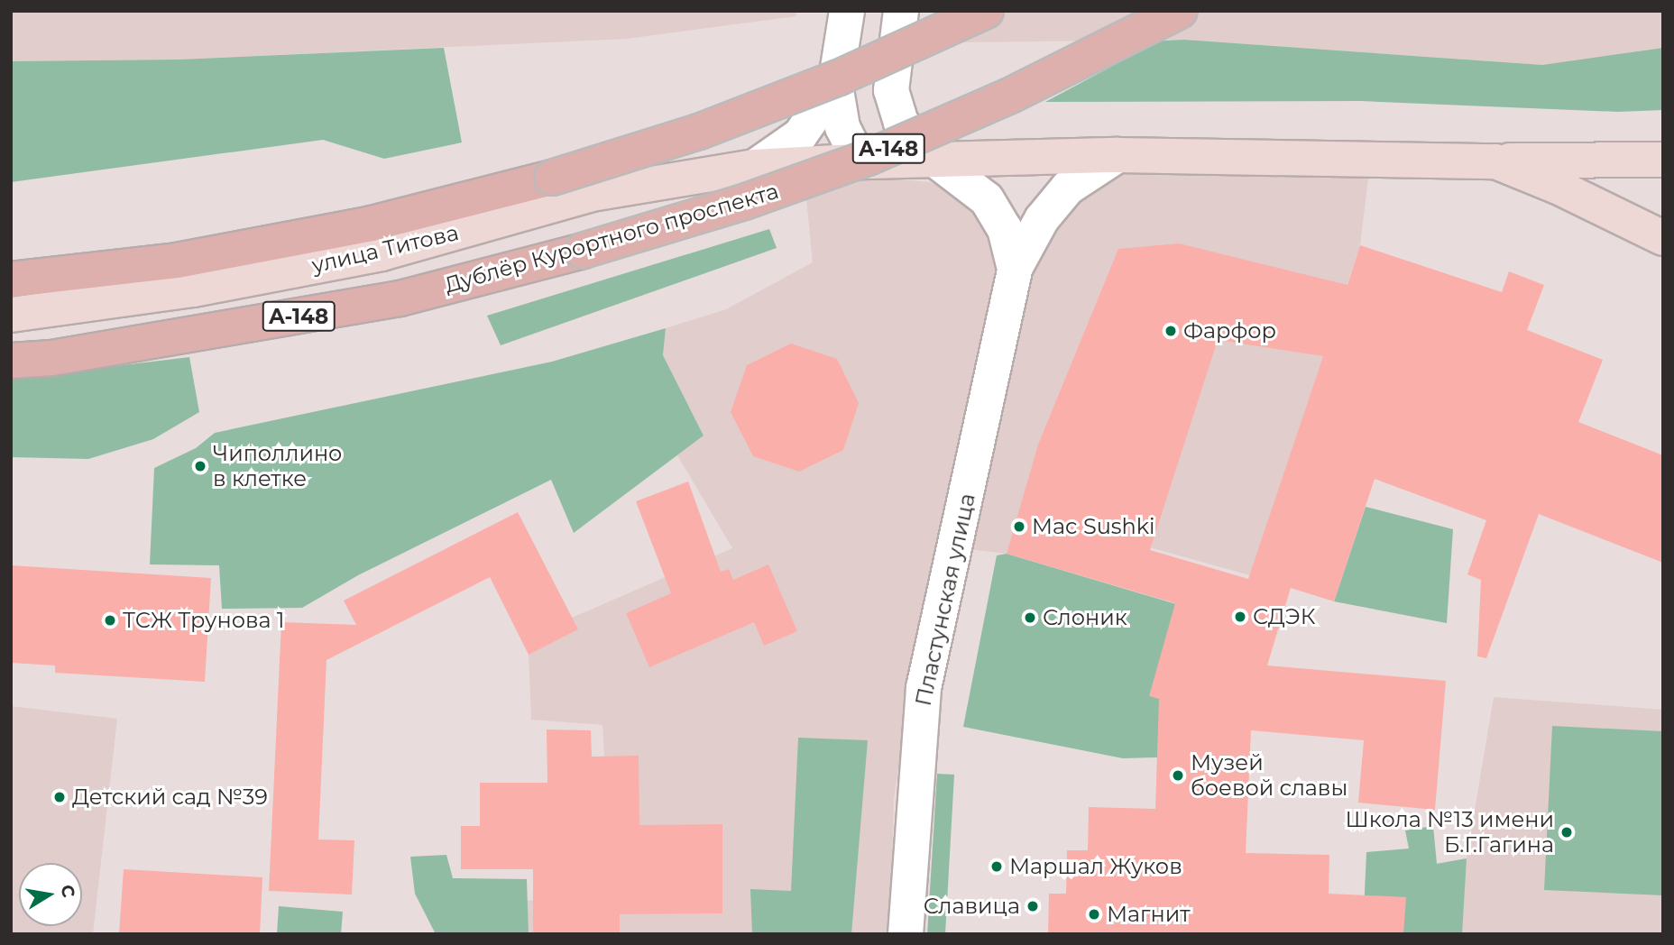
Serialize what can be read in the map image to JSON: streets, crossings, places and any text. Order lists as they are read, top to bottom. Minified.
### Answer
{"streets":{"main road":["А-148","Дублёр Курортного проспекта","улица Титова"],"street":["Пластунская улица"]},"places":["Фарфор","Чиполлино в клетке","Mac Sushki","СДЭК","Слоник","ТСЖ Трунова 1","Музей боевой славы","Детский сад №39","Школа №13 имени Б.Г.Гагина","Маршал Жуков","Славица","Магнит"],"north":"right"}
